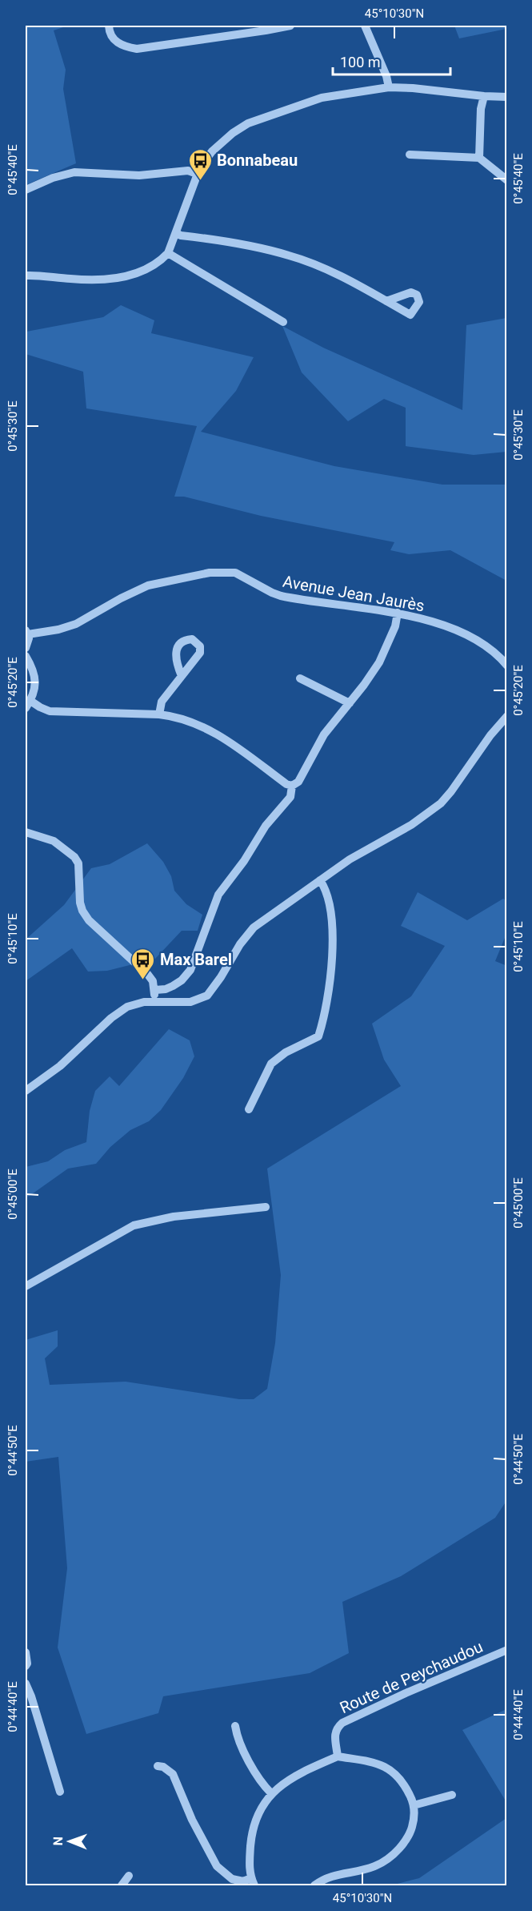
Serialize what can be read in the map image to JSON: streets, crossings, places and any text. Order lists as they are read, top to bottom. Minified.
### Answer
{"streets":{"street":["Avenue Jean Jaurès","Route de Peychaudou"]},"places":{"bus stop":["Bonnabeau","Max Barel"]},"scale_bar":"100 m","north":"left","coordinates":["45°10'30\"N","0°45'40\"E","0°45'30\"E","0°45'20\"E","0°45'10\"E","0°45'00\"E","0°44'50\"E","0°44'40\"E"]}
